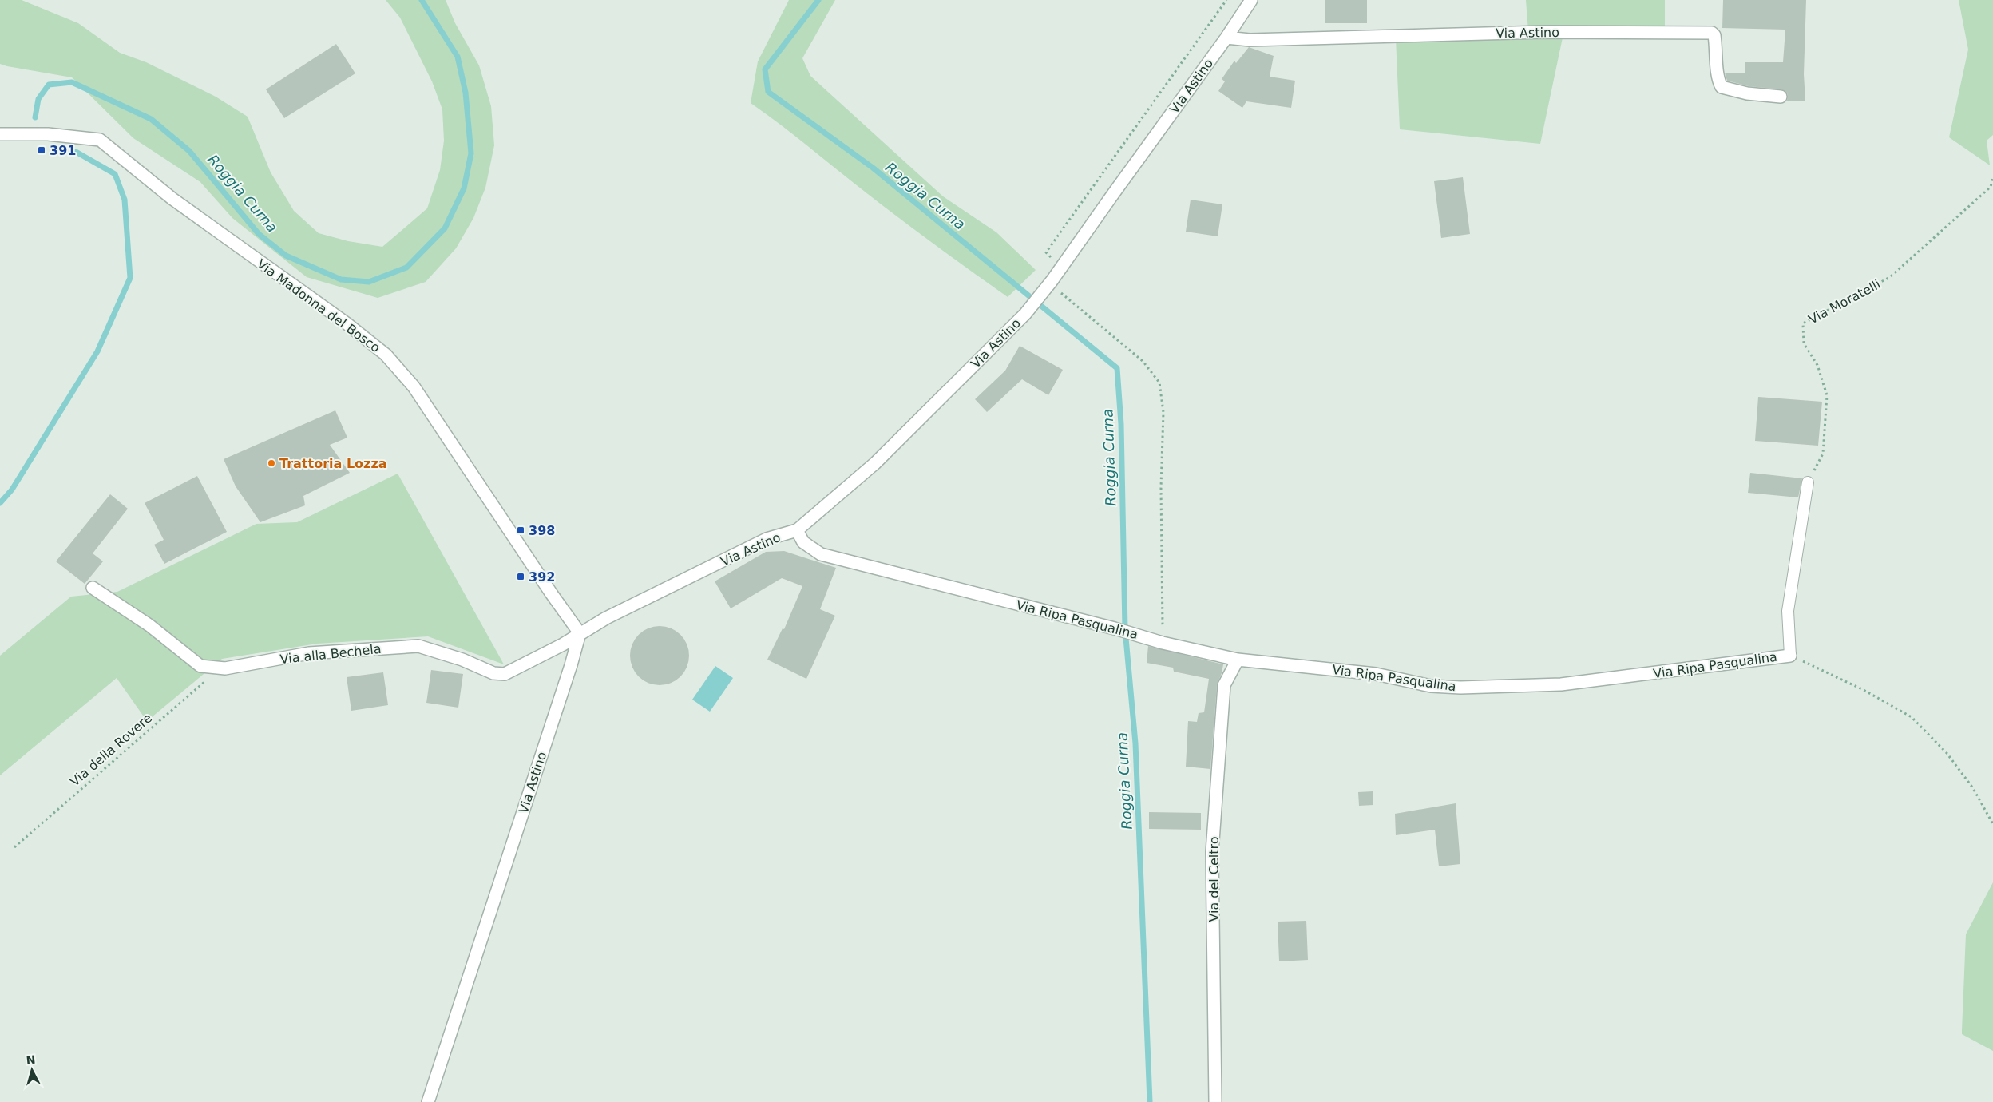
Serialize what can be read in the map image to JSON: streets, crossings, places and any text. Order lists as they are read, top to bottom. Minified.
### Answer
{"streets":{"street":["Via Astino","Via Madonna del Bosco","Via Ripa Pasqualina","Via alla Bechela","Via del Celtro"],"path":["Via Moratelli","Via della Rovere"]},"crossings":[["Via Astino","Via Madonna del Bosco"],["Via Astino","Via Ripa Pasqualina"],["Via Astino","Via alla Bechela"],["Via Madonna del Bosco","Via alla Bechela"],["Via Ripa Pasqualina","Via del Celtro"],["Via alla Bechela","Via della Rovere"]],"water":["Roggia Curna"],"places":{"transit":["391","398","392"],"other":["Trattoria Lozza"]},"north":"top"}
